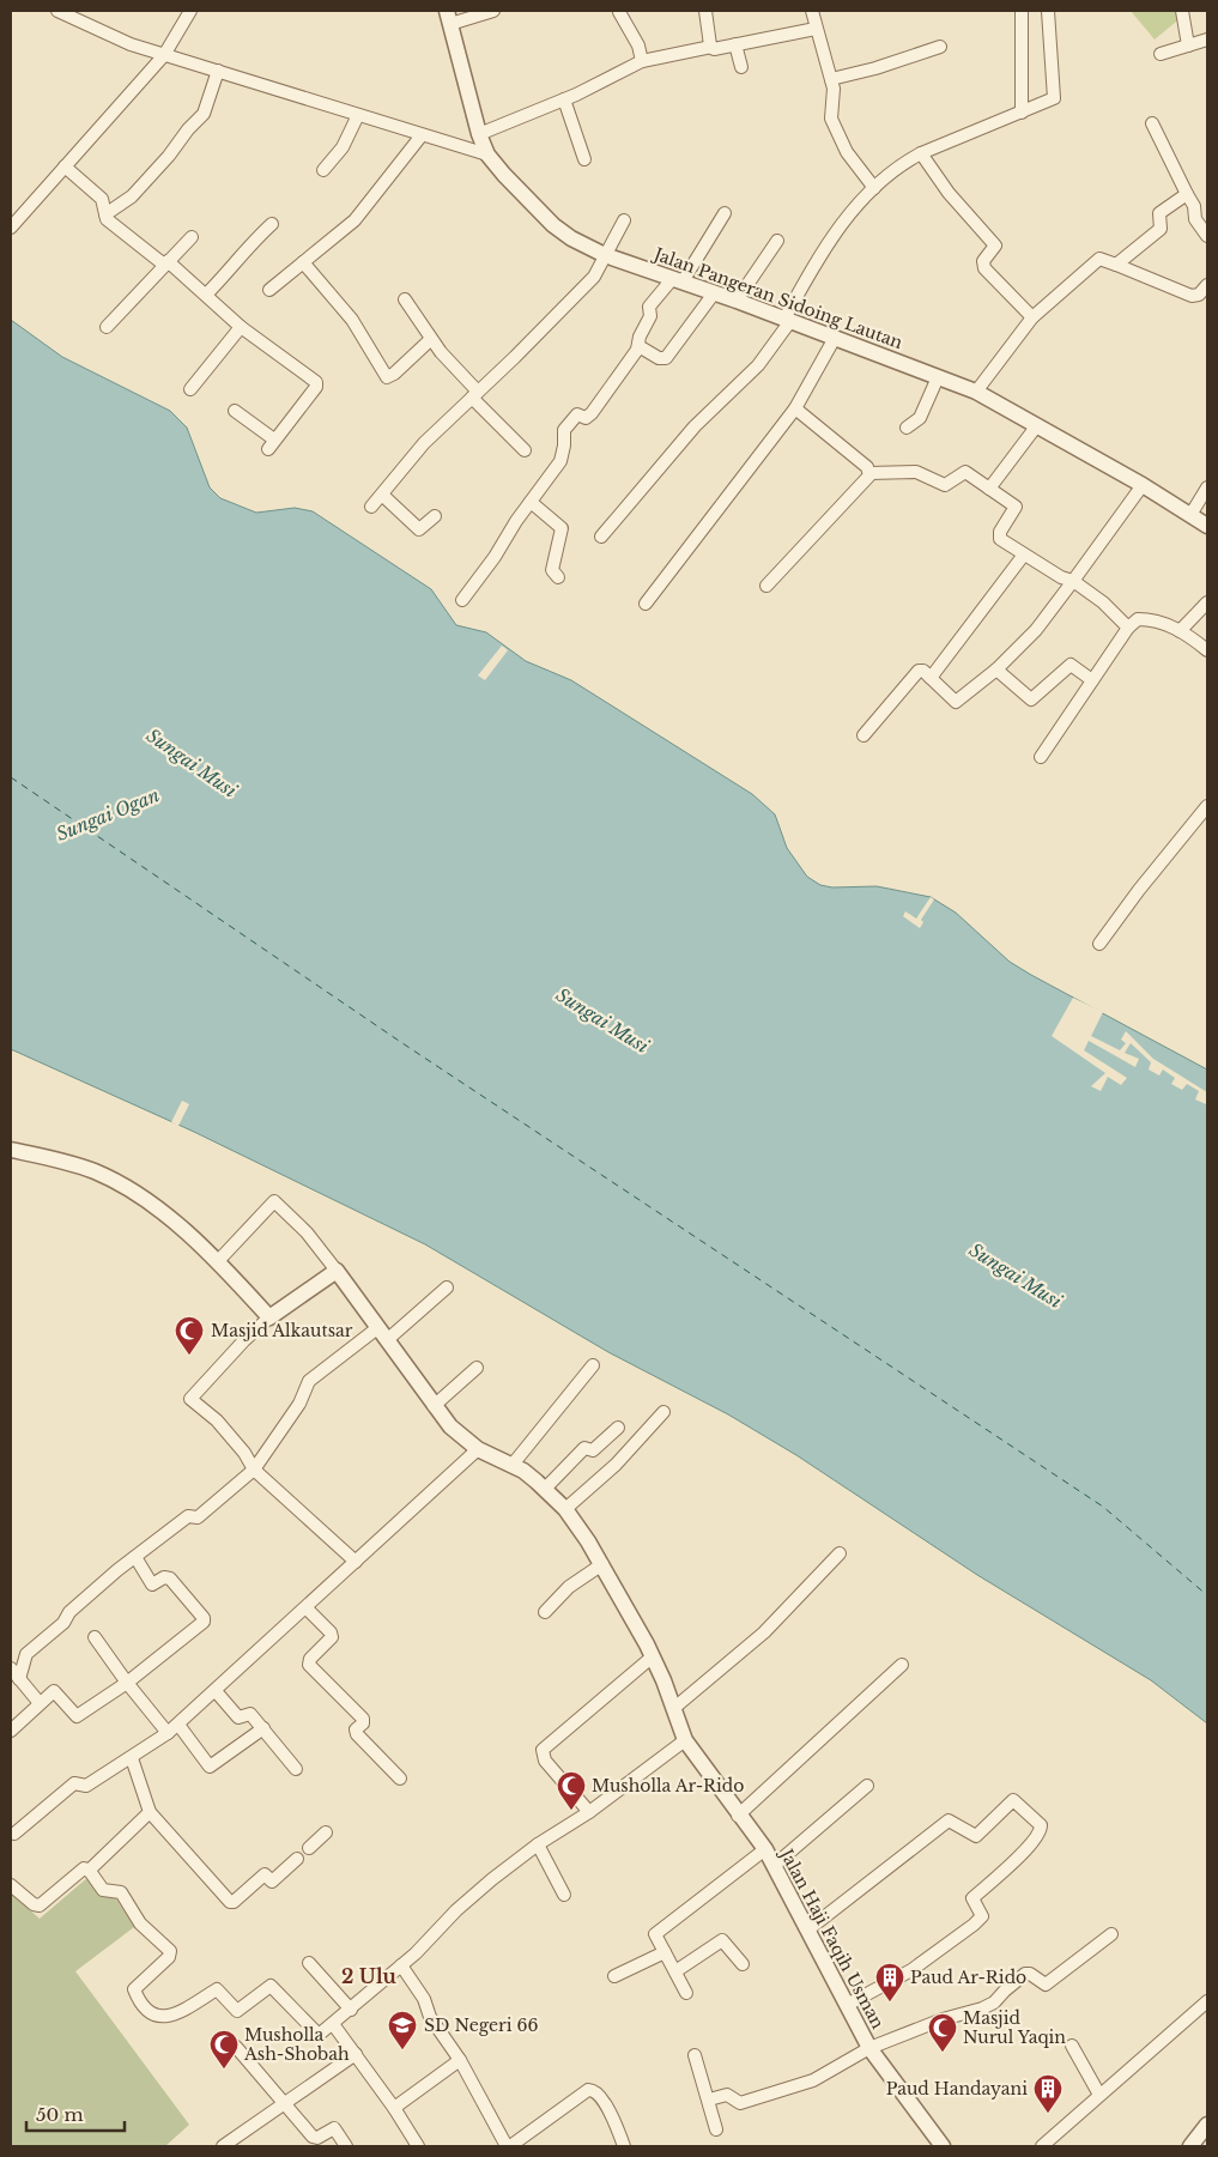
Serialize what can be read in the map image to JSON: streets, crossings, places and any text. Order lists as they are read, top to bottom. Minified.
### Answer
{"streets":{"street":["Jalan Pangeran Sidoing Lautan","Jalan Haji Faqih Usman"]},"districts":["2 Ulu"],"water":["Sungai Musi","Sungai Ogan"],"places":{"mosque":["Masjid Alkautsar","Musholla Ar-Rido","Masjid Nurul Yaqin","Musholla Ash-Shobah"],"building":["Paud Ar-Rido","Paud Handayani"],"school or university":["SD Negeri 66"]},"scale_bar":"50 m"}
